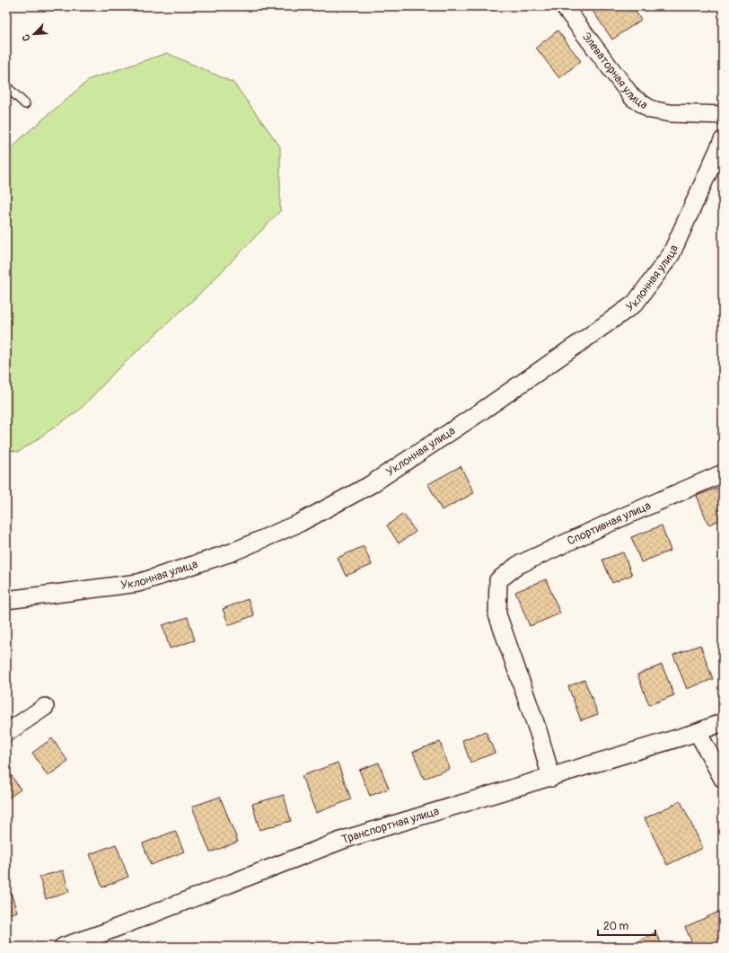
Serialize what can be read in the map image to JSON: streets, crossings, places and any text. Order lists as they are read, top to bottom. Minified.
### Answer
{"streets":{"street":["Элеваторная улица","Уклонная улица","Спортивная улица","Транспортная улица"]},"crossings":[["Спортивная улица","Транспортная улица"]],"scale_bar":"20 m","north":"bottom left"}
